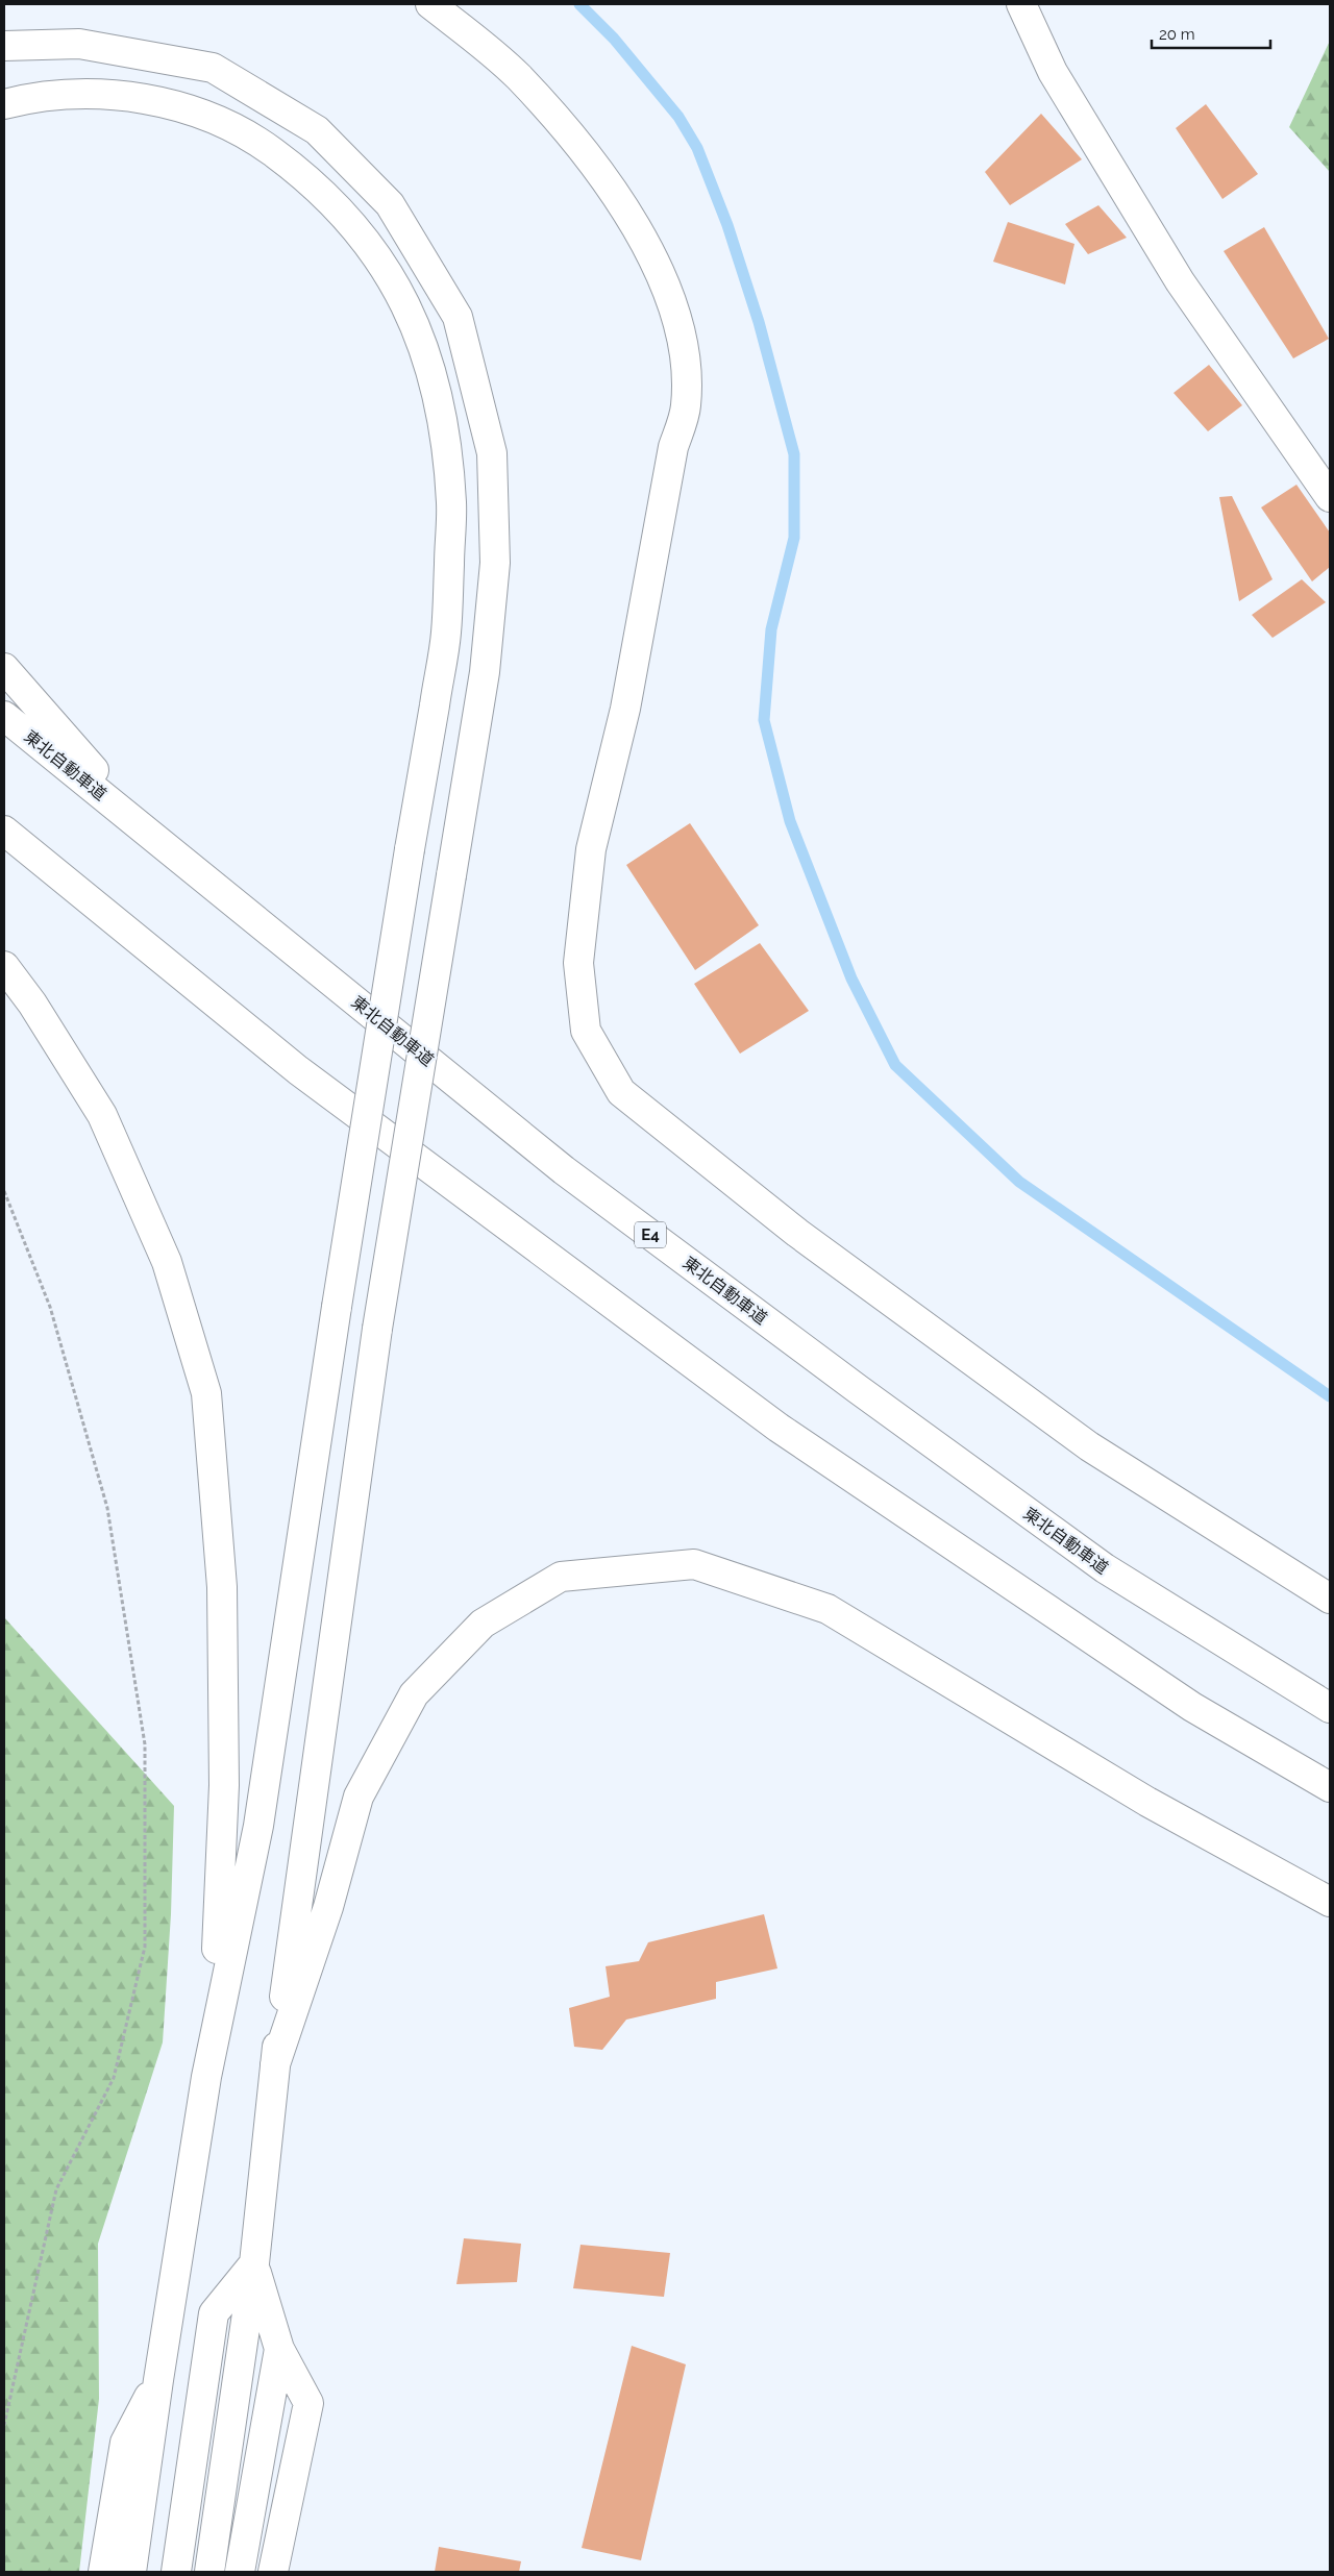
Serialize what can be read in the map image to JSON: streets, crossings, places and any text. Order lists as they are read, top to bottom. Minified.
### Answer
{"streets":{"main road":["東北自動車道","E4"]},"scale_bar":"20 m"}
